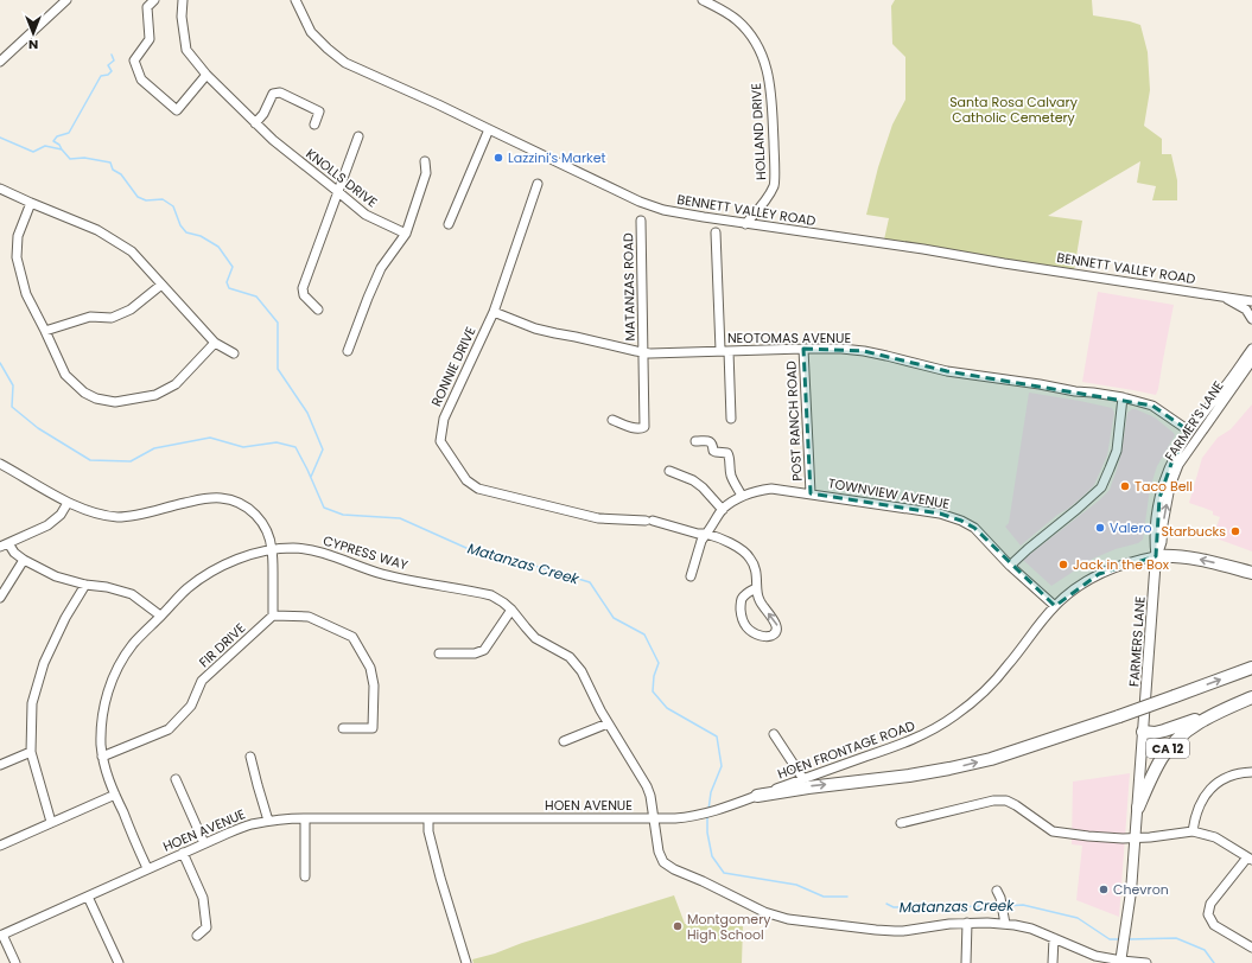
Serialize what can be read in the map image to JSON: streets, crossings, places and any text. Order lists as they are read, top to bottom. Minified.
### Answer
{"streets":{"highway":["CA 12"],"main road":["FARMERS LANE"],"street":["HOLLAND DRIVE","KNOLLS DRIVE","BENNETT VALLEY ROAD","MATANZAS ROAD","NEOTOMAS AVENUE","RONNIE DRIVE","POST RANCH ROAD","FARMER'S LANE","TOWNVIEW AVENUE","CYPRESS WAY","FIR DRIVE","HOEN FRONTAGE ROAD","HOEN AVENUE"]},"crossings":[["HOLLAND DRIVE","BENNETT VALLEY ROAD"],["MATANZAS ROAD","NEOTOMAS AVENUE"],["NEOTOMAS AVENUE","RONNIE DRIVE"],["NEOTOMAS AVENUE","POST RANCH ROAD"],["NEOTOMAS AVENUE","FARMERS LANE"],["RONNIE DRIVE","TOWNVIEW AVENUE"],["POST RANCH ROAD","TOWNVIEW AVENUE"],["FARMER'S LANE","FARMERS LANE"],["FARMER'S LANE","HOEN FRONTAGE ROAD"],["TOWNVIEW AVENUE","HOEN FRONTAGE ROAD"],["CYPRESS WAY","FIR DRIVE"],["CYPRESS WAY","HOEN FRONTAGE ROAD"],["CYPRESS WAY","HOEN AVENUE"],["FARMERS LANE","CA 12"],["FARMERS LANE","HOEN FRONTAGE ROAD"],["HOEN FRONTAGE ROAD","HOEN AVENUE"]],"water":["Matanzas Creek"],"parks":["Santa Rosa Calvary Catholic Cemetery"],"places":["Lazzini's Market","Taco Bell","Valero","Starbucks","Jack in the Box","Chevron","Montgomery High School"],"north":"bottom"}
